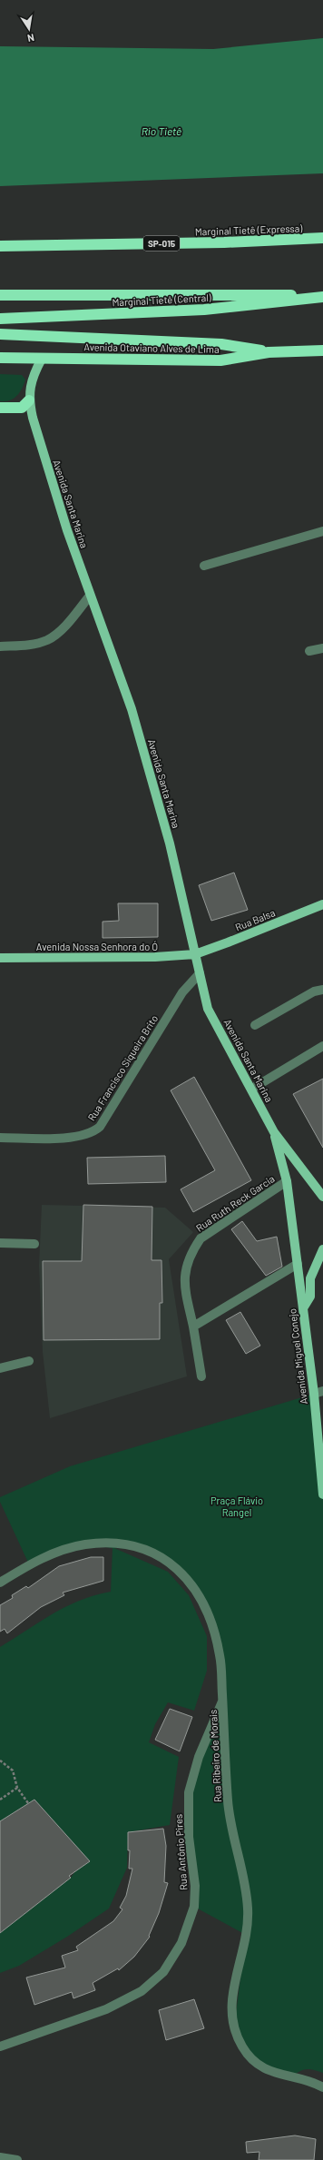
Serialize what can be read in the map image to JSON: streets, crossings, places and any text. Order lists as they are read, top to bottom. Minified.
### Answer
{"streets":{"highway":["Marginal Tietê (Expressa)","SP-015","Marginal Tietê (Central)","Avenida Otaviano Alves de Lima"],"main road":["Avenida Santa Marina","Rua Balsa","Avenida Nossa Senhora do Ó","Avenida Miguel Conejo"],"street":["Rua Francisco Siqueira Brito","Rua Ruth Reck Garcia","Rua Ribeiro de Morais","Rua Antônio Pires"]},"crossings":[["Avenida Otaviano Alves de Lima","Avenida Santa Marina"],["Avenida Santa Marina","Rua Balsa"],["Avenida Santa Marina","Avenida Nossa Senhora do Ó"],["Avenida Santa Marina","Rua Francisco Siqueira Brito"],["Avenida Santa Marina","Avenida Miguel Conejo"],["Rua Balsa","Avenida Nossa Senhora do Ó"],["Rua Ruth Reck Garcia","Avenida Miguel Conejo"],["Rua Ribeiro de Morais","Rua Antônio Pires"]],"water":["Rio Tietê"],"parks":["Praça Flávio Rangel"],"north":"bottom"}
